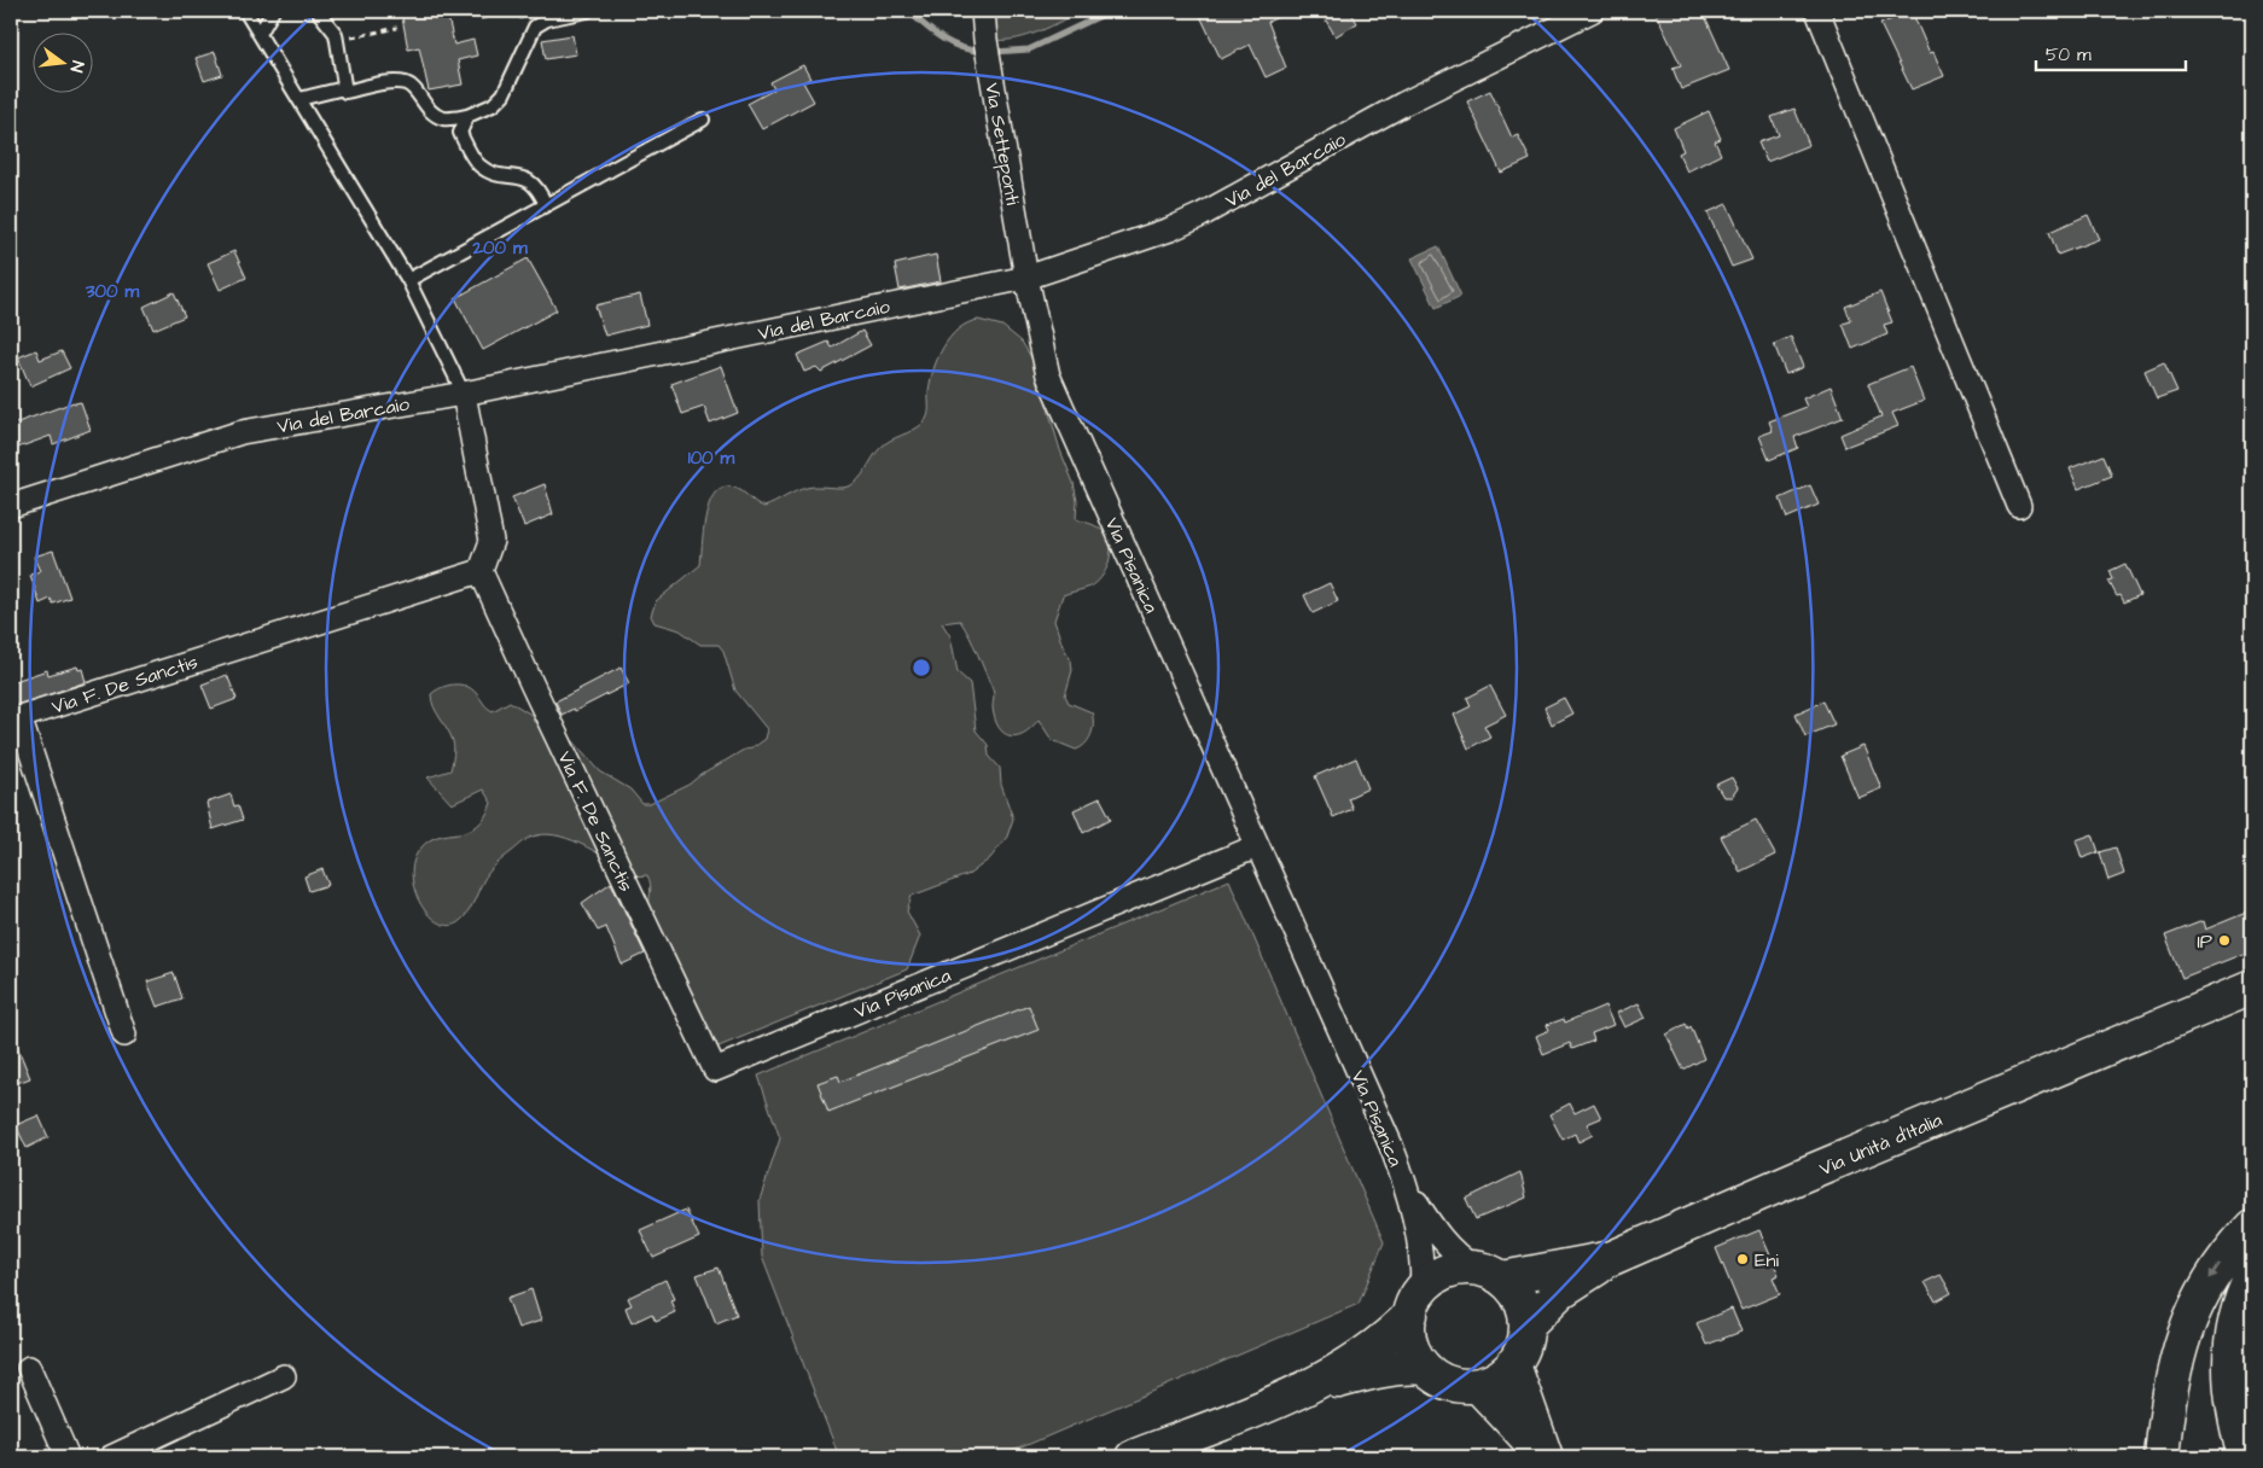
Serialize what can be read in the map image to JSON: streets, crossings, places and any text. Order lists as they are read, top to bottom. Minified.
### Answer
{"streets":{"main road":["Via Unità d'Italia"],"street":["Via Setteponti","Via del Barcaio","Via Pisanica","Via F. De Sanctis"]},"crossings":[["Via Setteponti","Via del Barcaio"],["Via Setteponti","Via Pisanica"],["Via del Barcaio","Via Pisanica"],["Via Pisanica","Via F. De Sanctis"],["Via Pisanica","Via Unità d'Italia"]],"places":["IP","Eni"],"scale_bar":"50 m","north":"right","rings":["200 m","300 m","100 m"]}
